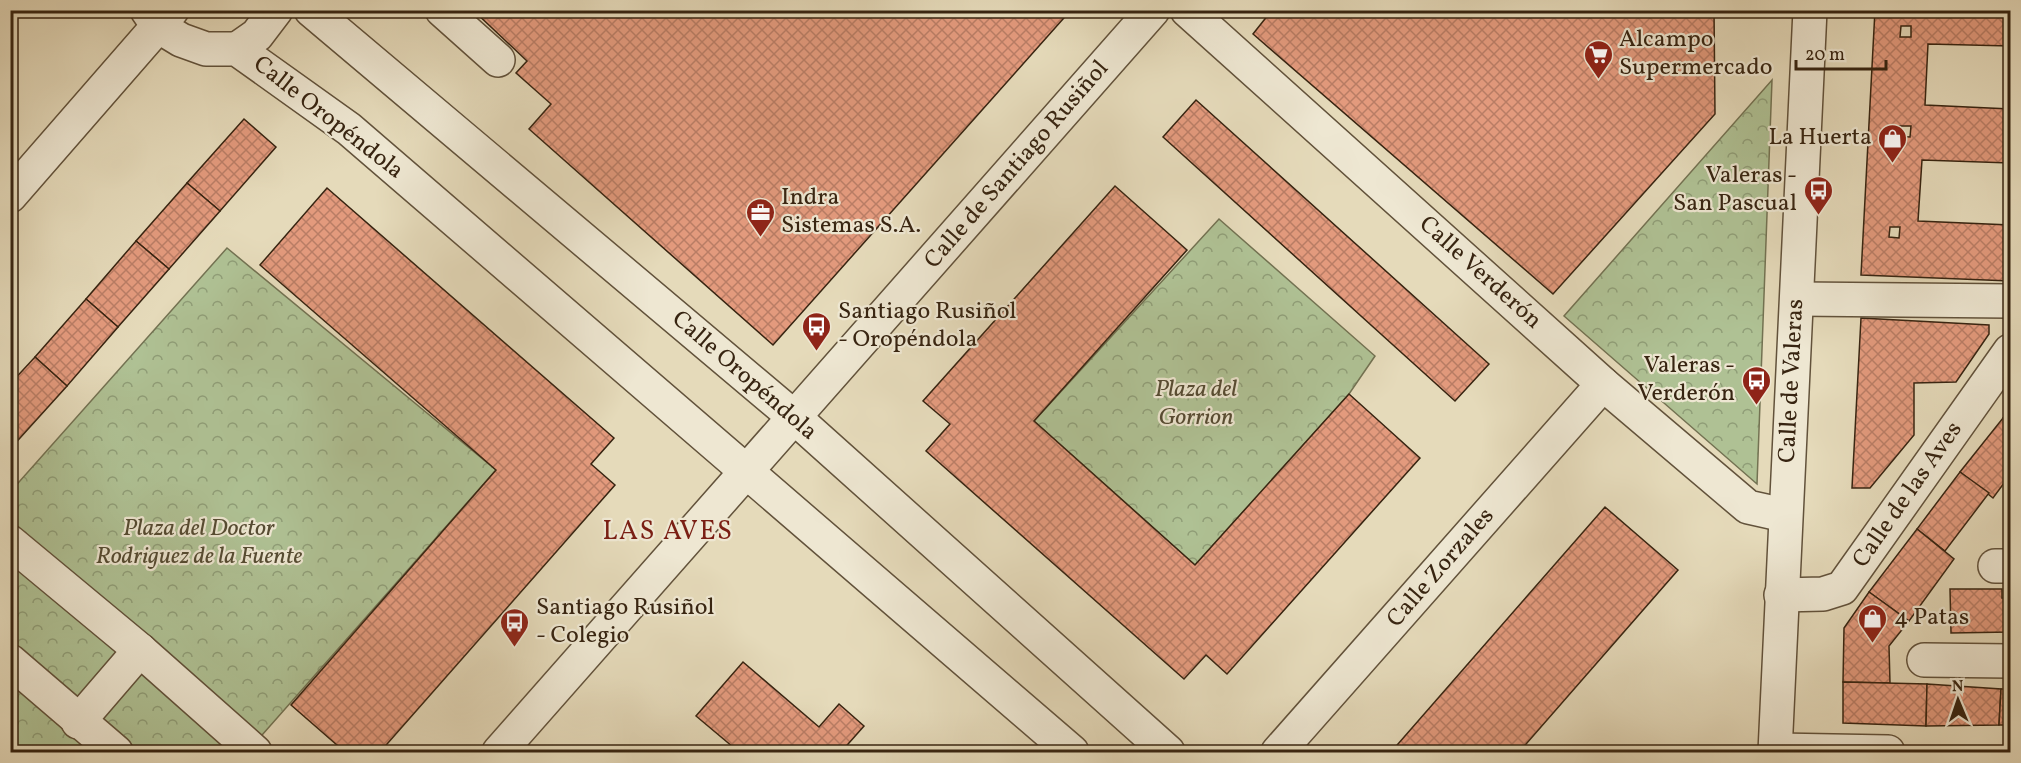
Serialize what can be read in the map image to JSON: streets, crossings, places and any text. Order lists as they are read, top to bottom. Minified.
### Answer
{"streets":{"street":["Calle Oropéndola","Calle de Santiago Rusiñol","Calle Verderón","Calle de Valeras","Calle de las Aves","Calle Zorzales"]},"crossings":[["Calle Oropéndola","Calle de Santiago Rusiñol"],["Calle Verderón","Calle de Valeras"],["Calle Verderón","Calle Zorzales"],["Calle de Valeras","Calle de las Aves"]],"districts":["LAS AVES"],"parks":["Plaza del Gorrion","Plaza del Doctor Rodriguez de la Fuente"],"places":{"supermarket":["Alcampo Supermercado"],"shop":["La Huerta","4 Patas"],"bus stop":["Valeras - San Pascual","Santiago Rusiñol - Oropéndola","Valeras - Verderón","Santiago Rusiñol - Colegio"],"office":["Indra Sistemas S.A."]},"scale_bar":"20 m","north":"top"}
